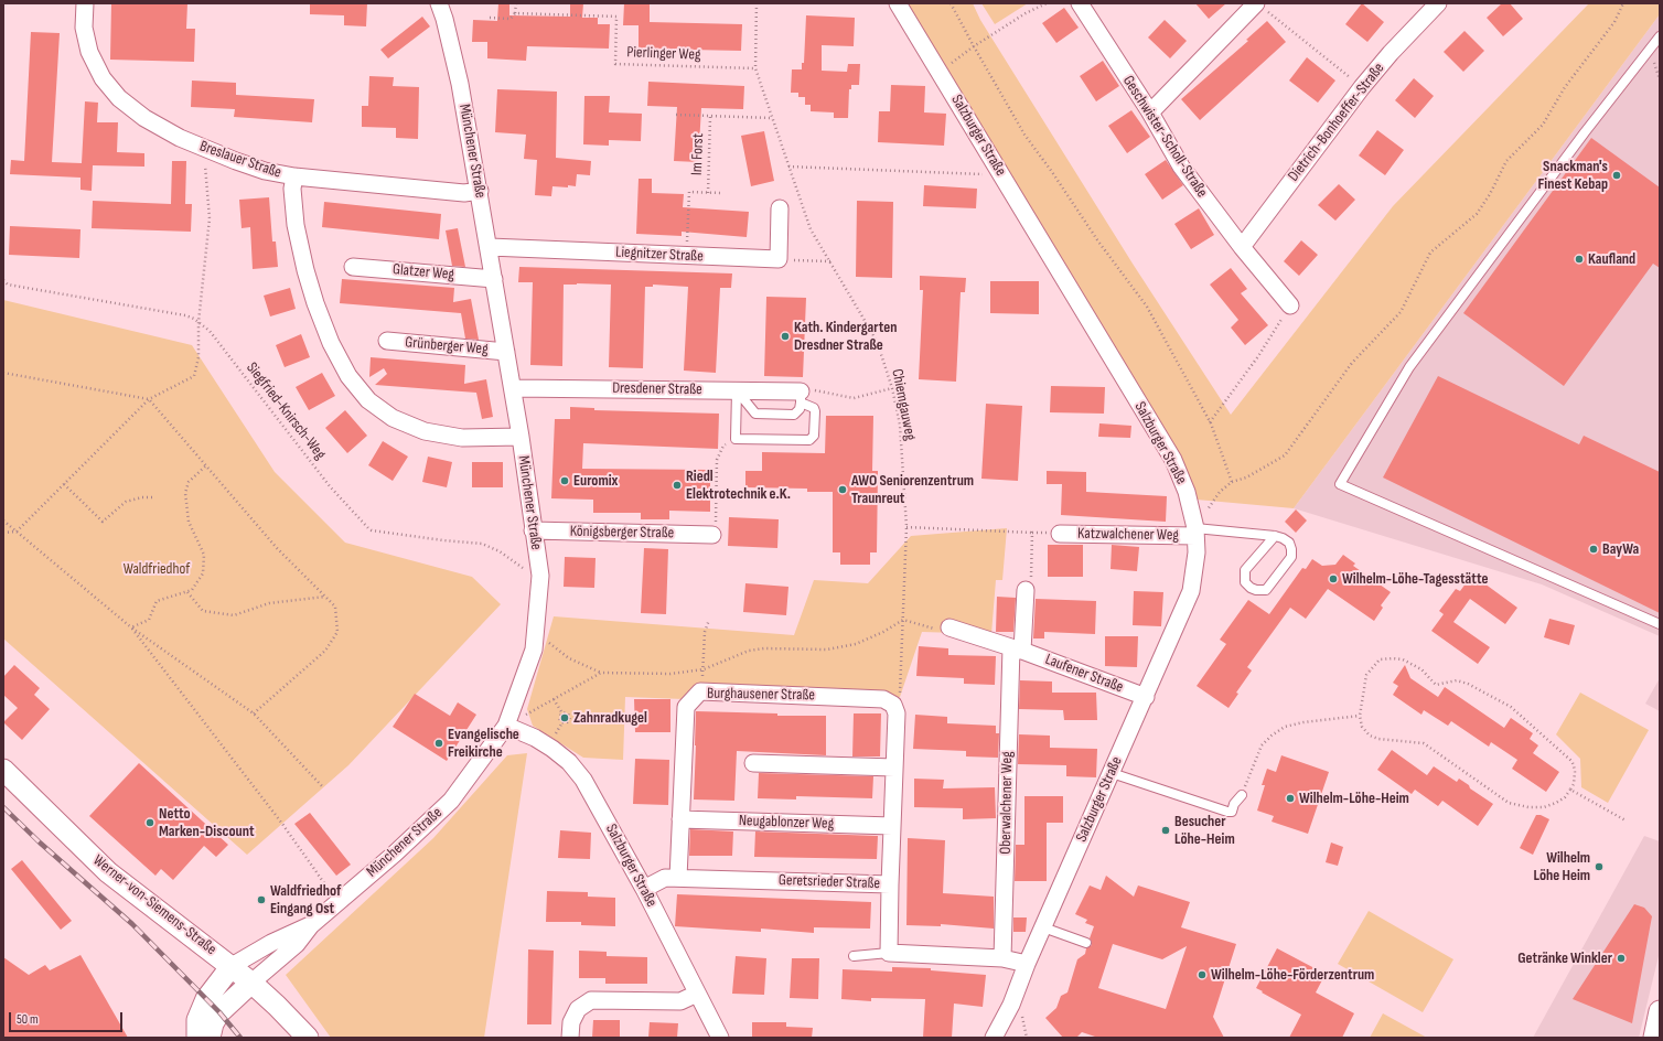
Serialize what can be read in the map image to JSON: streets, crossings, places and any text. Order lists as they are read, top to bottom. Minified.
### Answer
{"streets":{"street":["Dietrich-Bonhoeffer-Straße","Salzburger Straße","Geschwister-Scholl-Straße","Münchener Straße","Breslauer Straße","Liegnitzer Straße","Glatzer Weg","Grünberger Weg","Dresdener Straße","Königsberger Straße","Katzwalchener Weg","Laufener Straße","Burghausener Straße","Oberwalchener Weg","Neugablonzer Weg","Geretsrieder Straße","Werner-von-Siemens-Straße"],"path":["Pierlinger Weg","Im Forst","Chiemgauweg","Siegfried-Knirsch-Weg"]},"crossings":[["Pierlinger Weg","Chiemgauweg"],["Dietrich-Bonhoeffer-Straße","Geschwister-Scholl-Straße"],["Salzburger Straße","Münchener Straße"],["Salzburger Straße","Katzwalchener Weg"],["Salzburger Straße","Laufener Straße"],["Salzburger Straße","Geretsrieder Straße"],["Münchener Straße","Breslauer Straße"],["Münchener Straße","Liegnitzer Straße"],["Münchener Straße","Glatzer Weg"],["Münchener Straße","Grünberger Weg"],["Münchener Straße","Dresdener Straße"],["Münchener Straße","Siegfried-Knirsch-Weg"],["Münchener Straße","Königsberger Straße"],["Münchener Straße","Werner-von-Siemens-Straße"],["Im Forst","Liegnitzer Straße"],["Im Forst","Chiemgauweg"],["Chiemgauweg","Burghausener Straße"],["Laufener Straße","Oberwalchener Weg"],["Burghausener Straße","Neugablonzer Weg"],["Burghausener Straße","Geretsrieder Straße"]],"parks":["Waldfriedhof"],"places":["Snackman's Finest Kebap","Kaufland","Kath. Kindergarten Dresdner Straße","Euromix","Riedl Elektrotechnik e.K.","AWO Seniorenzentrum Traunreut","BayWa","Wilhelm-Löhe-Tagesstätte","Zahnradkugel","Evangelische Freikirche","Wilhelm-Löhe-Heim","Netto Marken-Discount","Besucher Löhe-Heim","Wilhelm Löhe Heim","Waldfriedhof Eingang Ost","Getränke Winkler","Wilhelm-Löhe-Förderzentrum"],"scale_bar":"50 m"}
